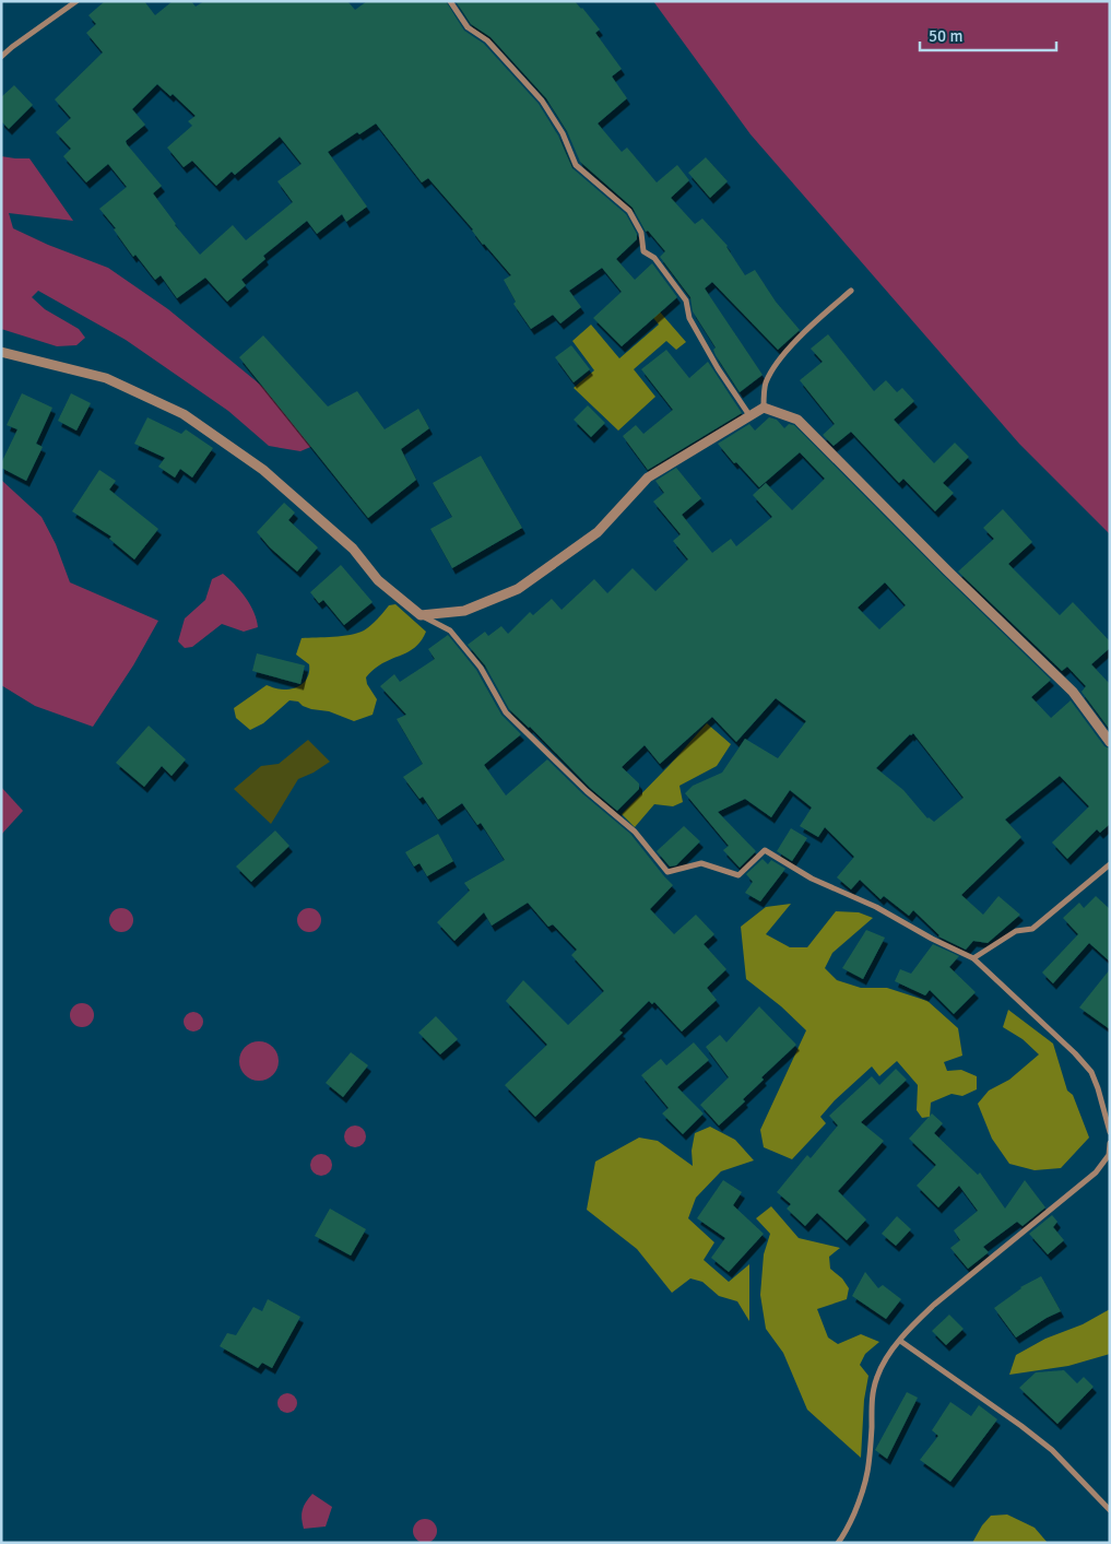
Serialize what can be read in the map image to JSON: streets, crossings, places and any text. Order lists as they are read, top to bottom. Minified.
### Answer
{"scale_bar":"50 m"}
